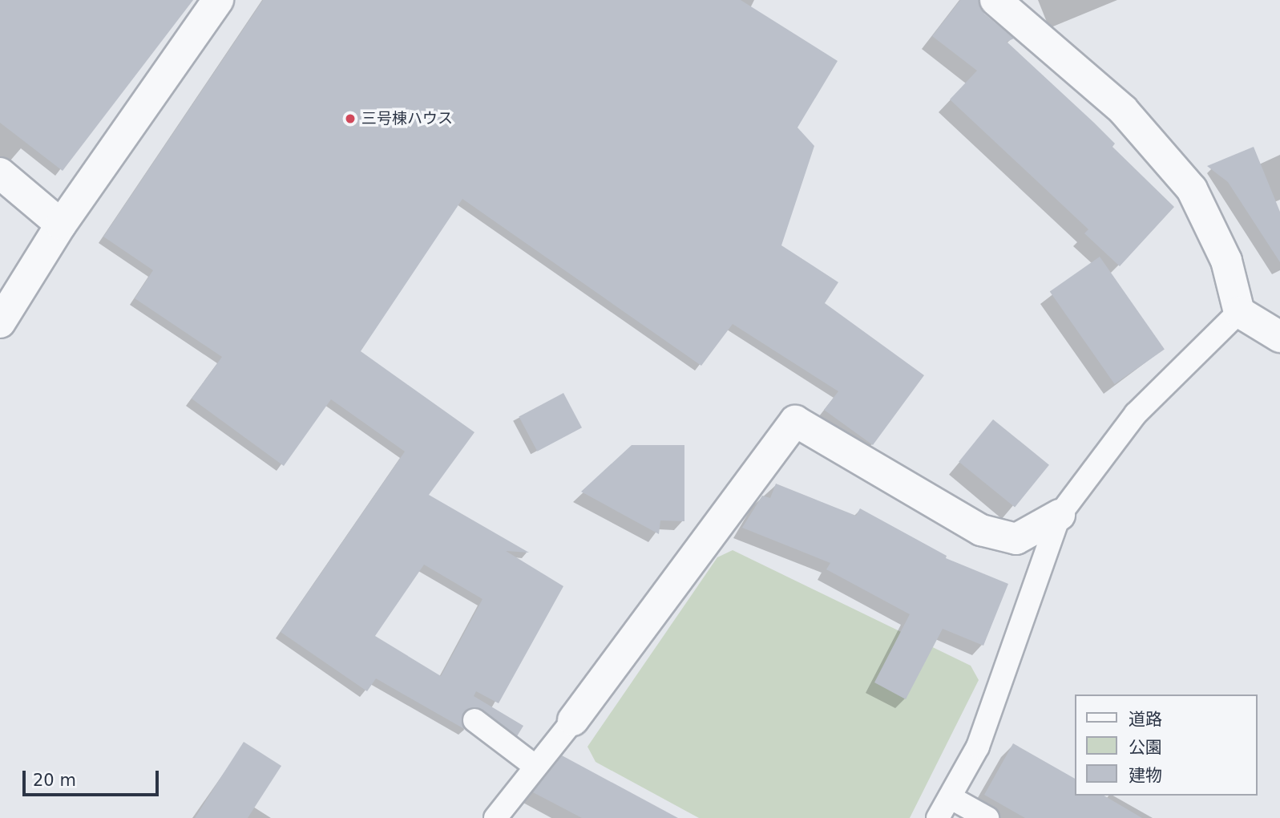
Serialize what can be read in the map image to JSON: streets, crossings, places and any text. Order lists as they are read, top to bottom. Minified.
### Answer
{"places":["三号棟ハウス"],"legend":["道路","公園","建物"],"scale_bar":"20 m"}
